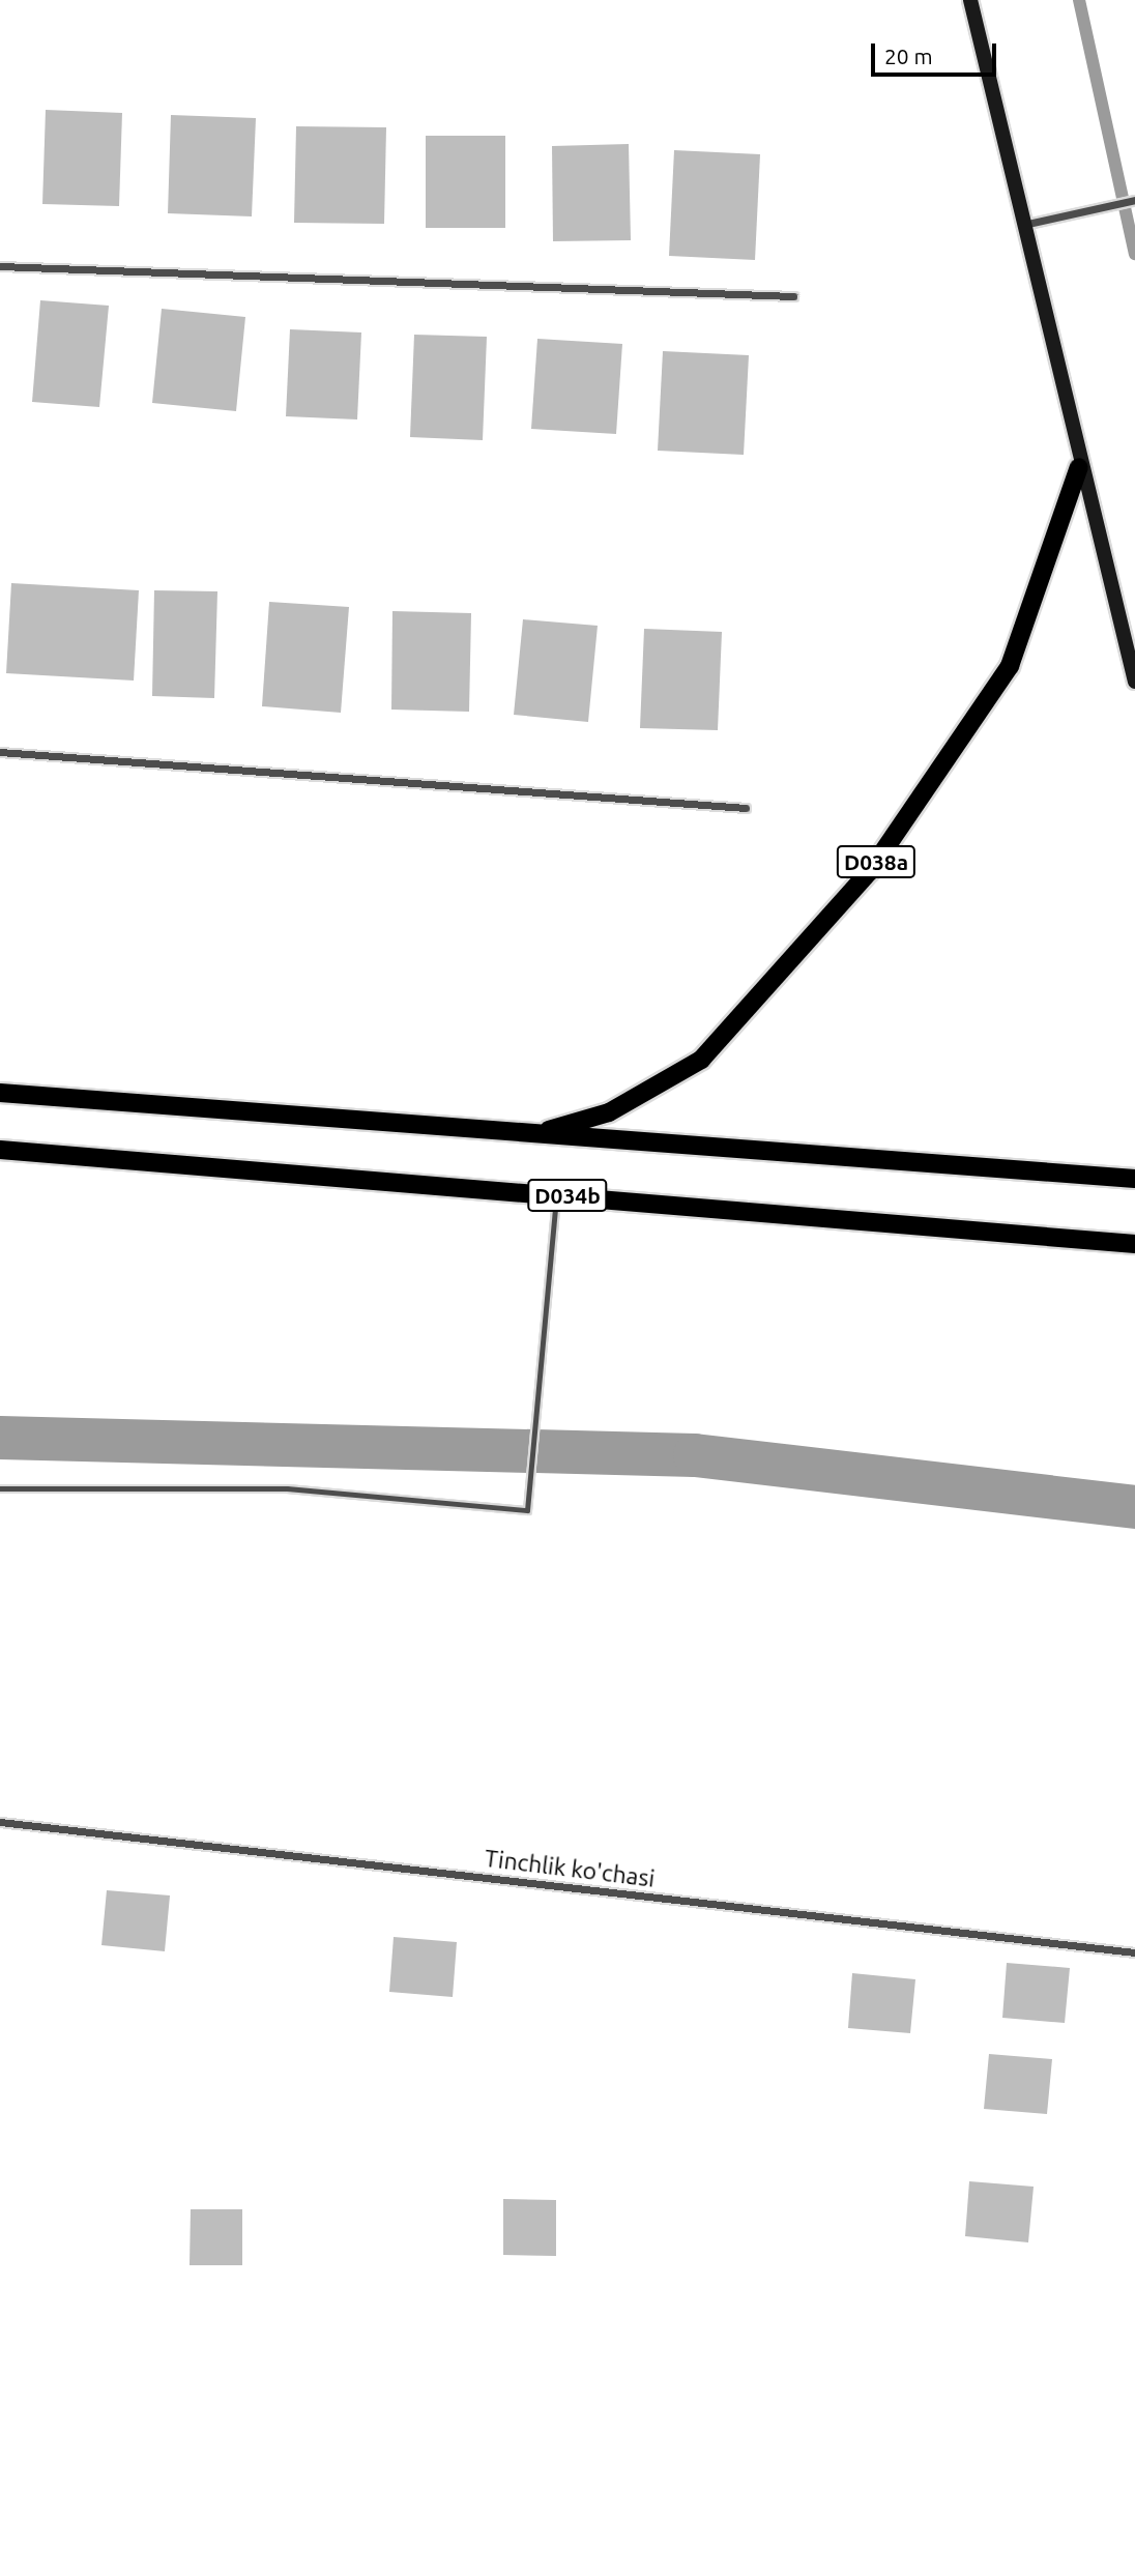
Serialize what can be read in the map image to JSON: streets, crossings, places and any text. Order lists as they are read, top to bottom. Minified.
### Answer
{"streets":{"main road":["D038a","D034b"],"street":["Tinchlik ko'chasi"]},"scale_bar":"20 m"}
